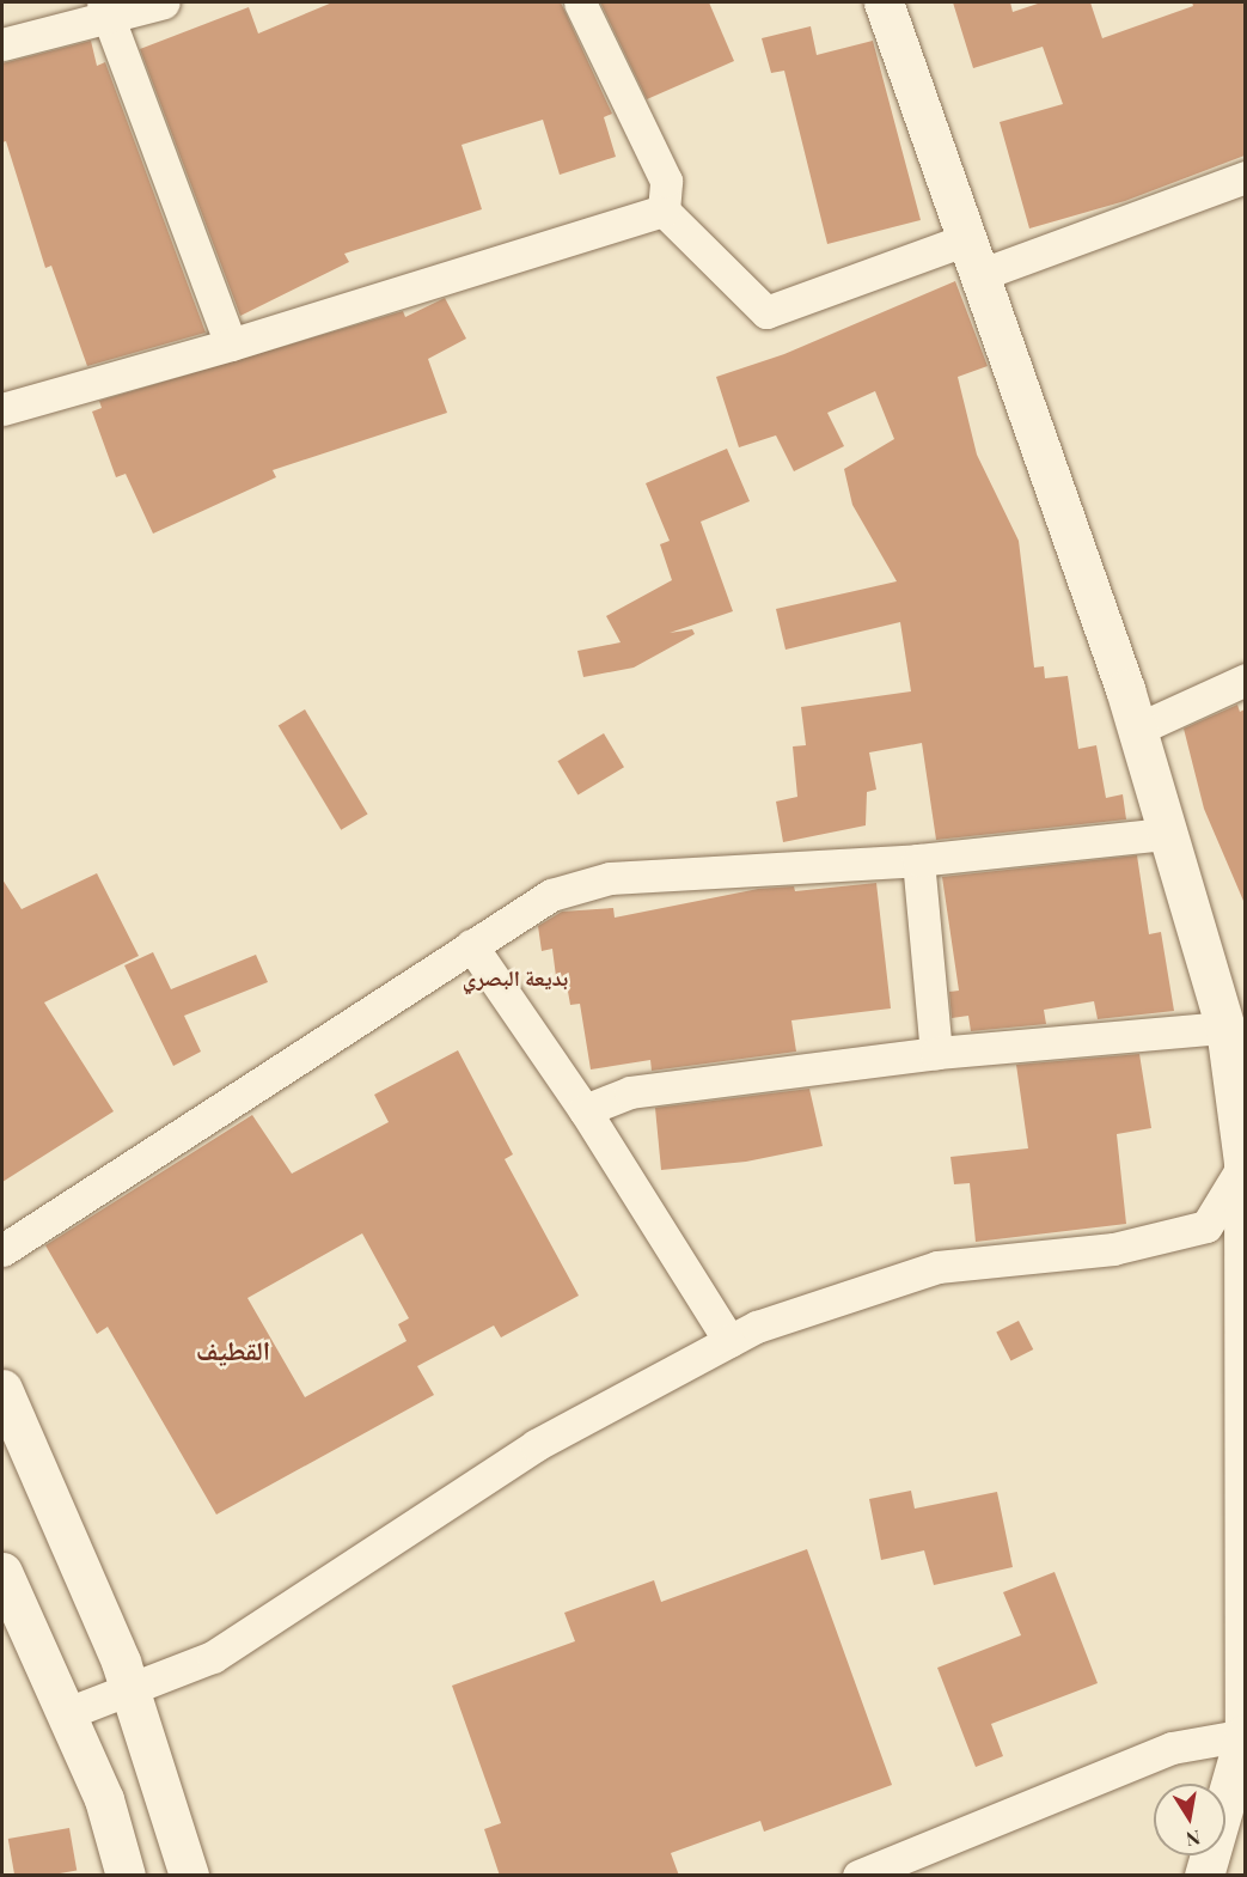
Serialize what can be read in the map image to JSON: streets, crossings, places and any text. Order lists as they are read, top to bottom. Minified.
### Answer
{"districts":["بديعة البصري","القطيف"],"north":"bottom"}
